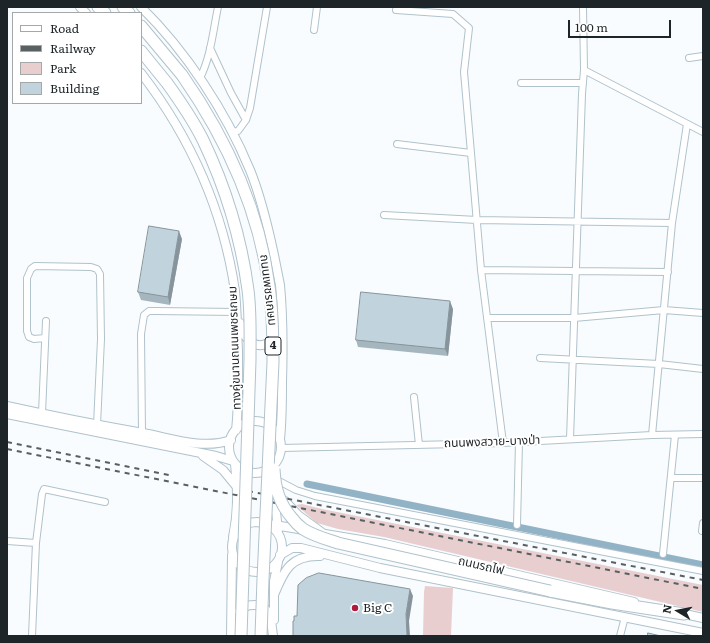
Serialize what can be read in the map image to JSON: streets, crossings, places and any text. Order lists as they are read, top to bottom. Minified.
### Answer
{"streets":{"highway":["ถนนเพชรเกษม","4"],"main road":["ทางคู่ขนานถนนเพชรเกษม","ถนนรถไฟ"],"street":["ถนนพงสวาย-บางป่า"]},"crossings":[["4","ทางคู่ขนานถนนเพชรเกษม"],["4","ถนนพงสวาย-บางป่า"],["ทางคู่ขนานถนนเพชรเกษม","ถนนพงสวาย-บางป่า"]],"places":["Big C"],"legend":["Road","Railway","Park","Building"],"scale_bar":"100 m","north":"left"}
